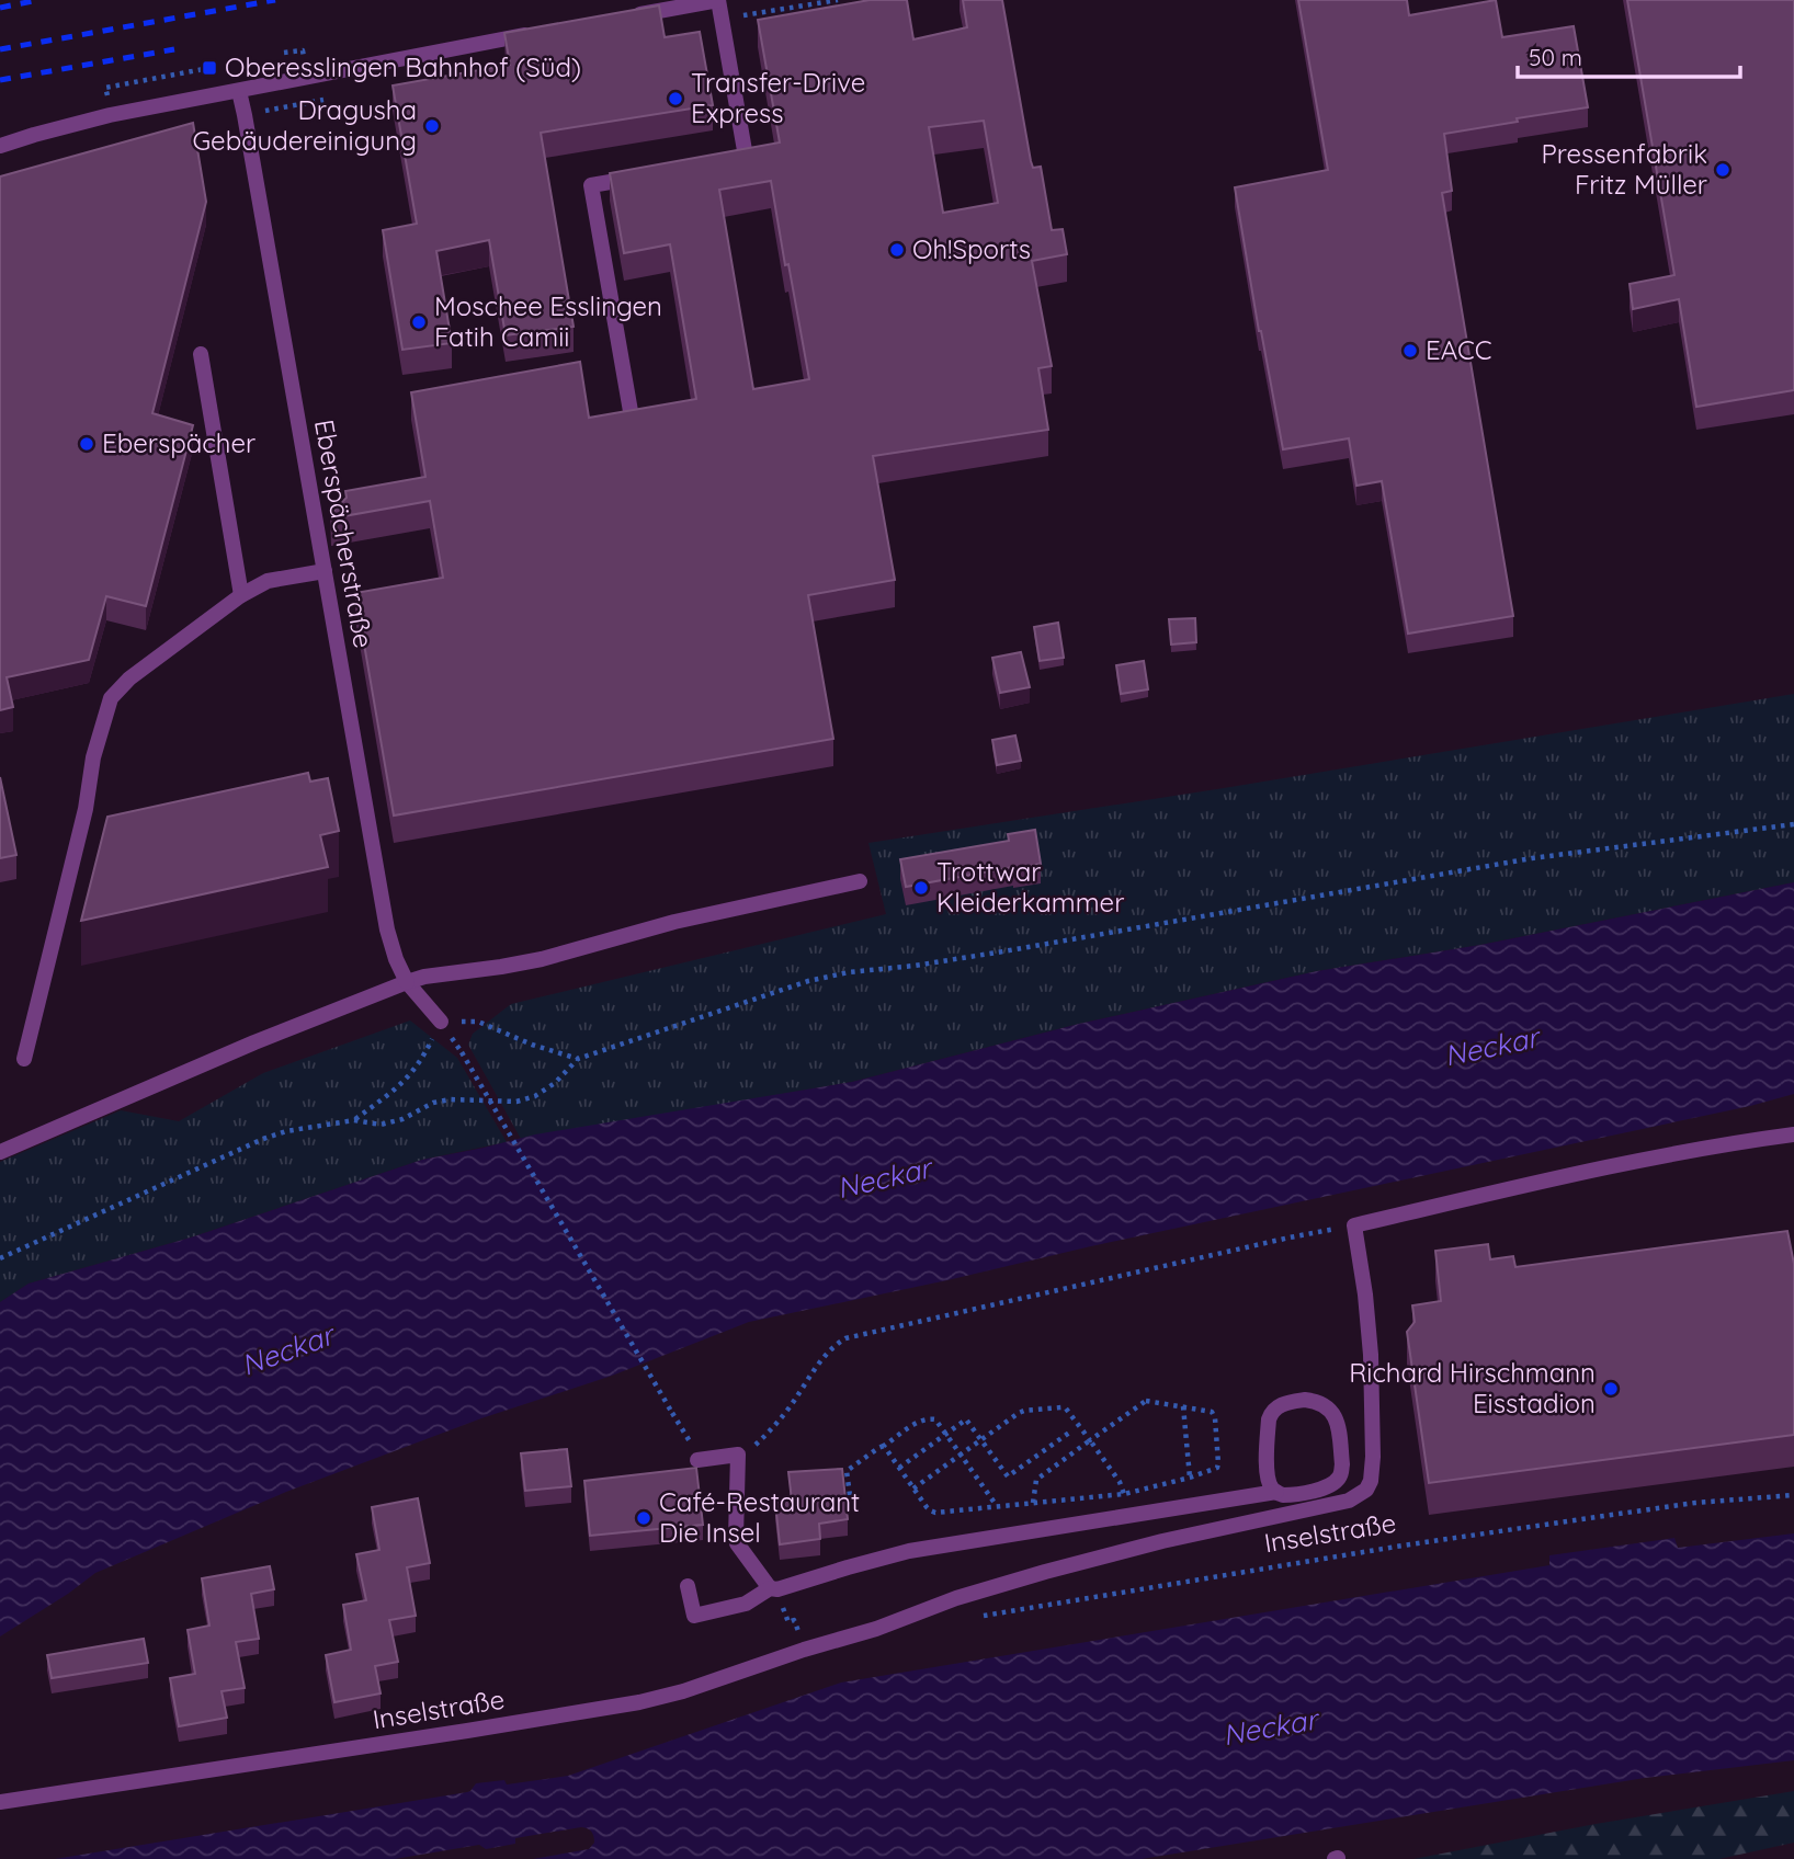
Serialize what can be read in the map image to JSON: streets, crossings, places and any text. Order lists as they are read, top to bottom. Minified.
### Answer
{"streets":{"street":["Eberspächerstraße","Inselstraße"]},"water":["Neckar"],"places":{"transit":["Oberesslingen Bahnhof (Süd)"],"other":["Transfer-Drive Express","Dragusha Gebäudereinigung","Pressenfabrik Fritz Müller","Oh!Sports","Moschee Esslingen Fatih Camii","EACC","Eberspächer","Trottwar Kleiderkammer","Richard Hirschmann Eisstadion","Café-Restaurant Die Insel"]},"scale_bar":"50 m"}
